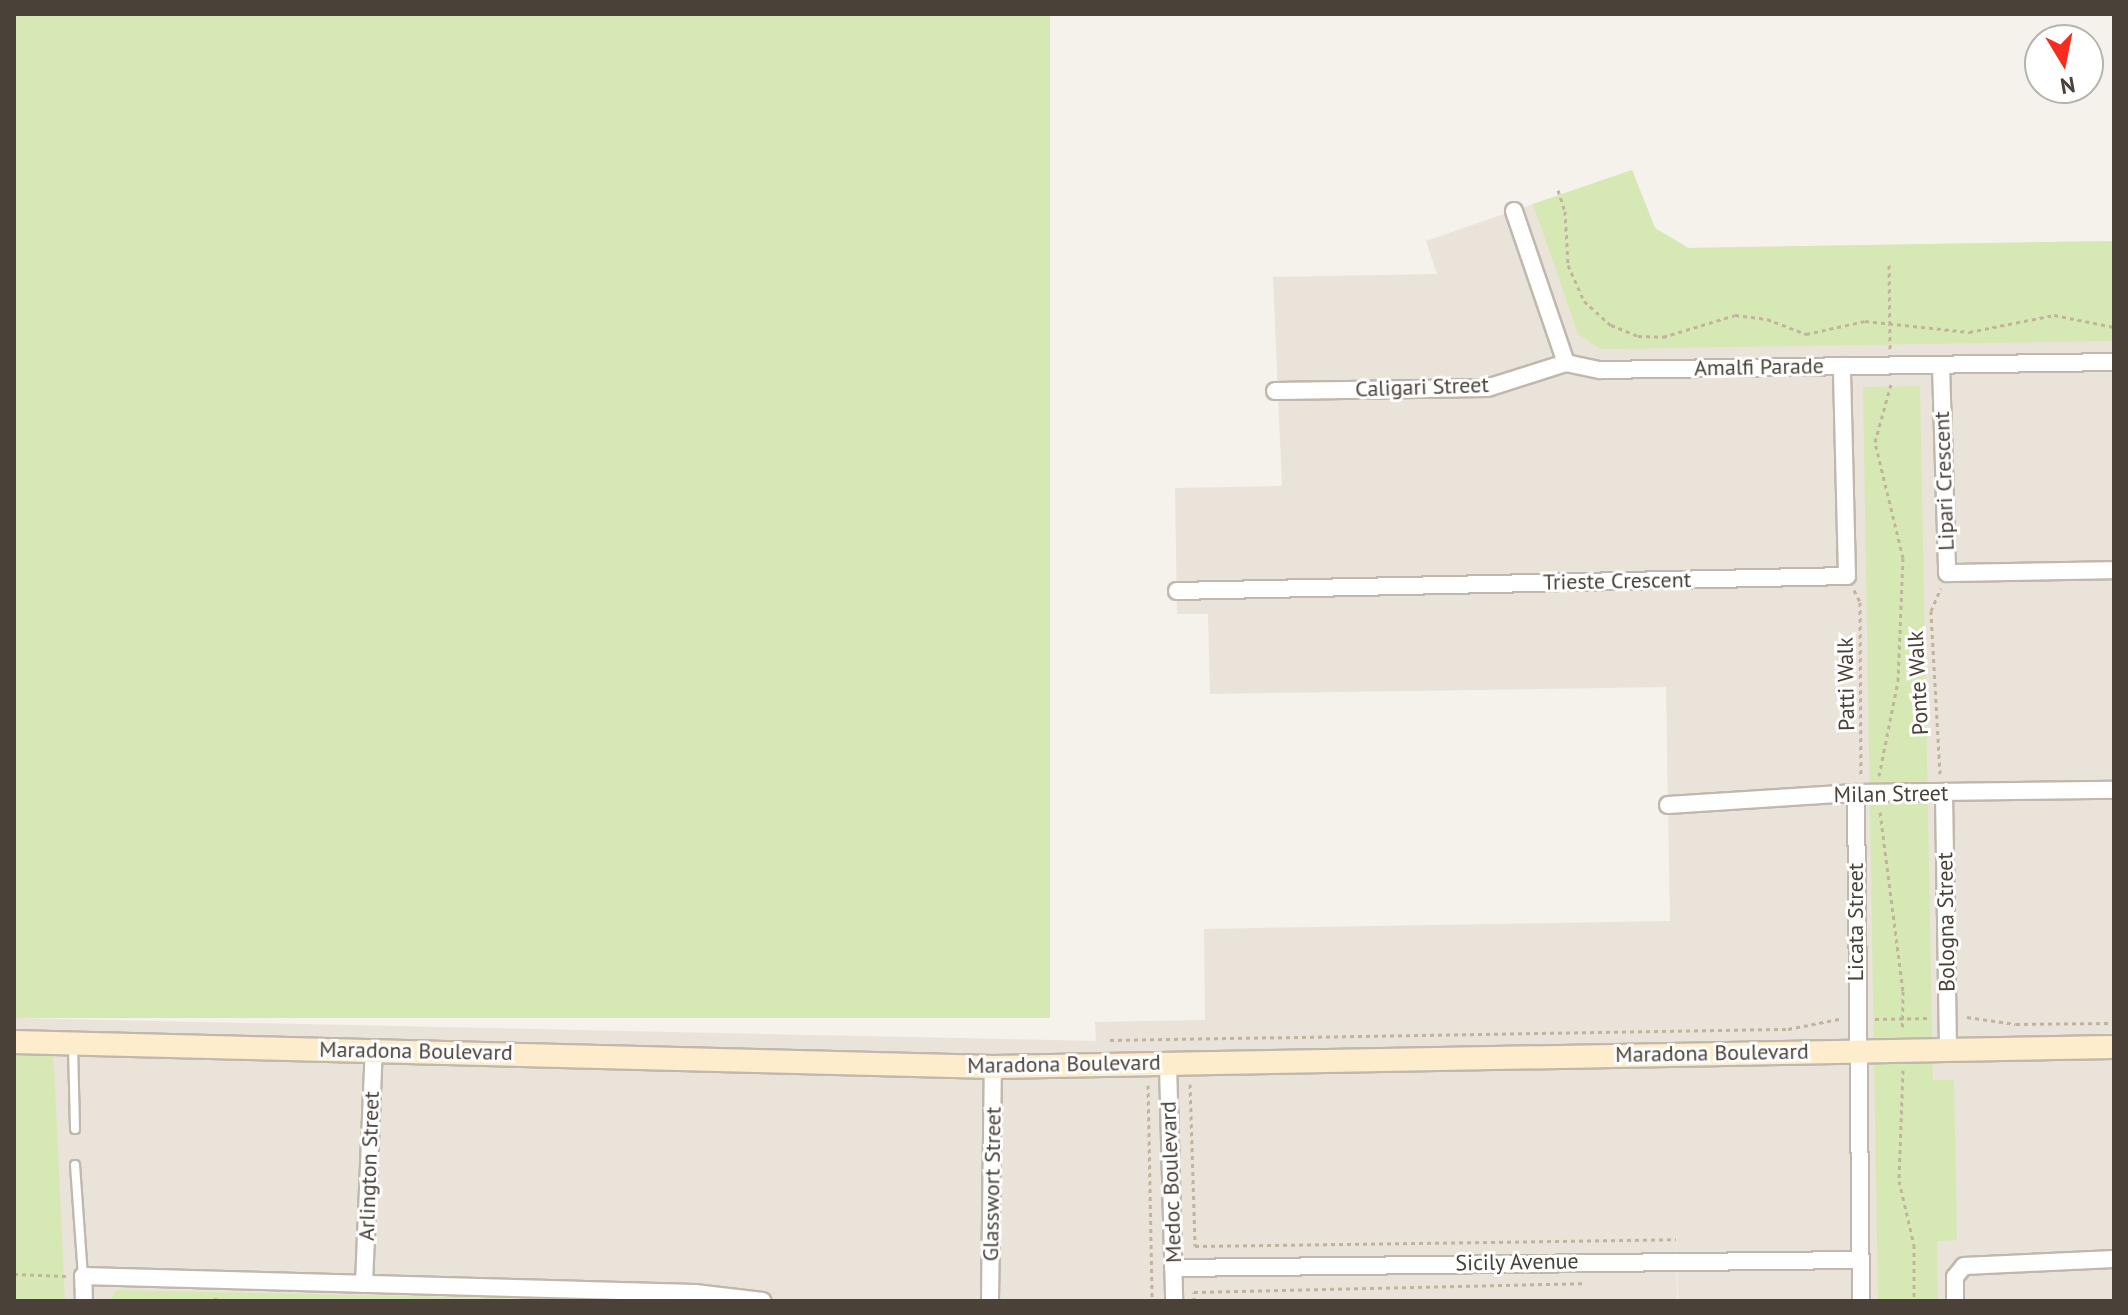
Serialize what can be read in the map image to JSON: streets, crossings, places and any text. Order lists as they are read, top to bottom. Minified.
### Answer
{"streets":{"street":["Amalfi Parade","Caligari Street","Lipari Crescent","Trieste Crescent","Milan Street","Licata Street","Bologna Street","Maradona Boulevard","Arlington Street","Medoc Boulevard","Glasswort Street","Sicily Avenue"],"path":["Ponte Walk","Patti Walk"]},"crossings":[["Amalfi Parade","Caligari Street"],["Amalfi Parade","Lipari Crescent"],["Lipari Crescent","Ponte Walk"],["Trieste Crescent","Patti Walk"],["Ponte Walk","Milan Street"],["Ponte Walk","Bologna Street"],["Patti Walk","Milan Street"],["Patti Walk","Licata Street"],["Milan Street","Licata Street"],["Milan Street","Bologna Street"],["Licata Street","Maradona Boulevard"],["Licata Street","Sicily Avenue"],["Bologna Street","Maradona Boulevard"],["Maradona Boulevard","Arlington Street"],["Maradona Boulevard","Medoc Boulevard"],["Maradona Boulevard","Glasswort Street"],["Medoc Boulevard","Sicily Avenue"]],"north":"bottom"}
